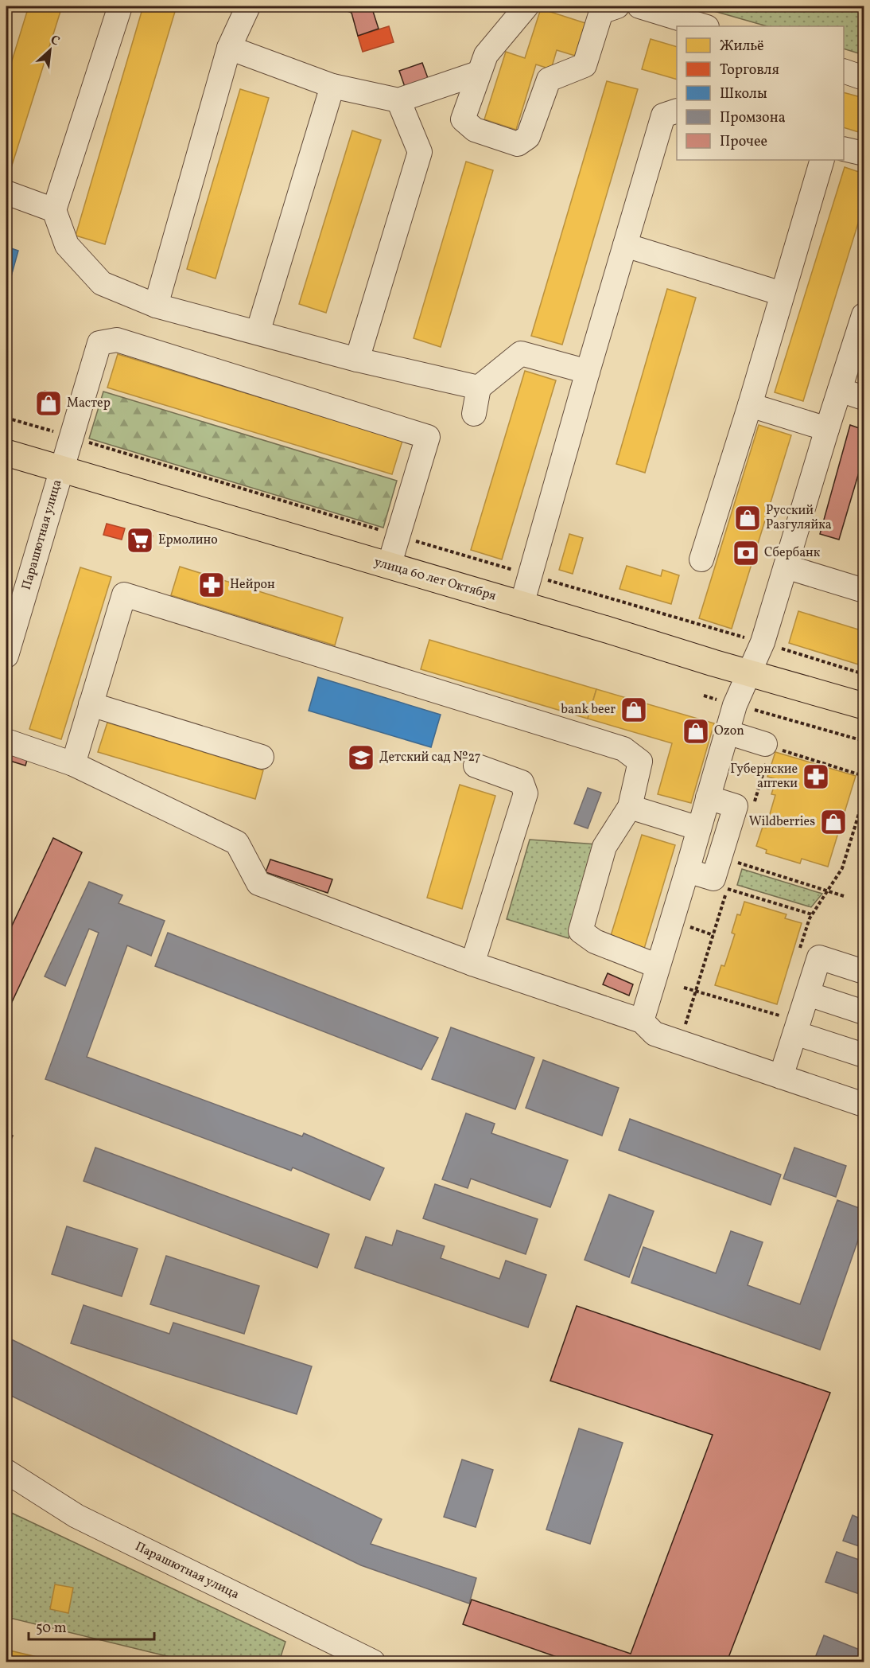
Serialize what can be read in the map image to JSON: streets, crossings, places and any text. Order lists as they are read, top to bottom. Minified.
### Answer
{"streets":{"main road":["улица 60 лет Октября"],"street":["Парашютная улица"]},"crossings":[["Парашютная улица","улица 60 лет Октября"]],"places":{"shop":["Мастер","Русский Разгуляйка","bank beer","Ozon","Wildberries"],"supermarket":["Ермолино"],"bank":["Сбербанк"],"pharmacy":["Нейрон","Губернские аптеки"],"school or university":["Детский сад №27"]},"legend":["Жильё","Торговля","Школы","Промзона","Прочее"],"scale_bar":"50 m","north":"top right"}
